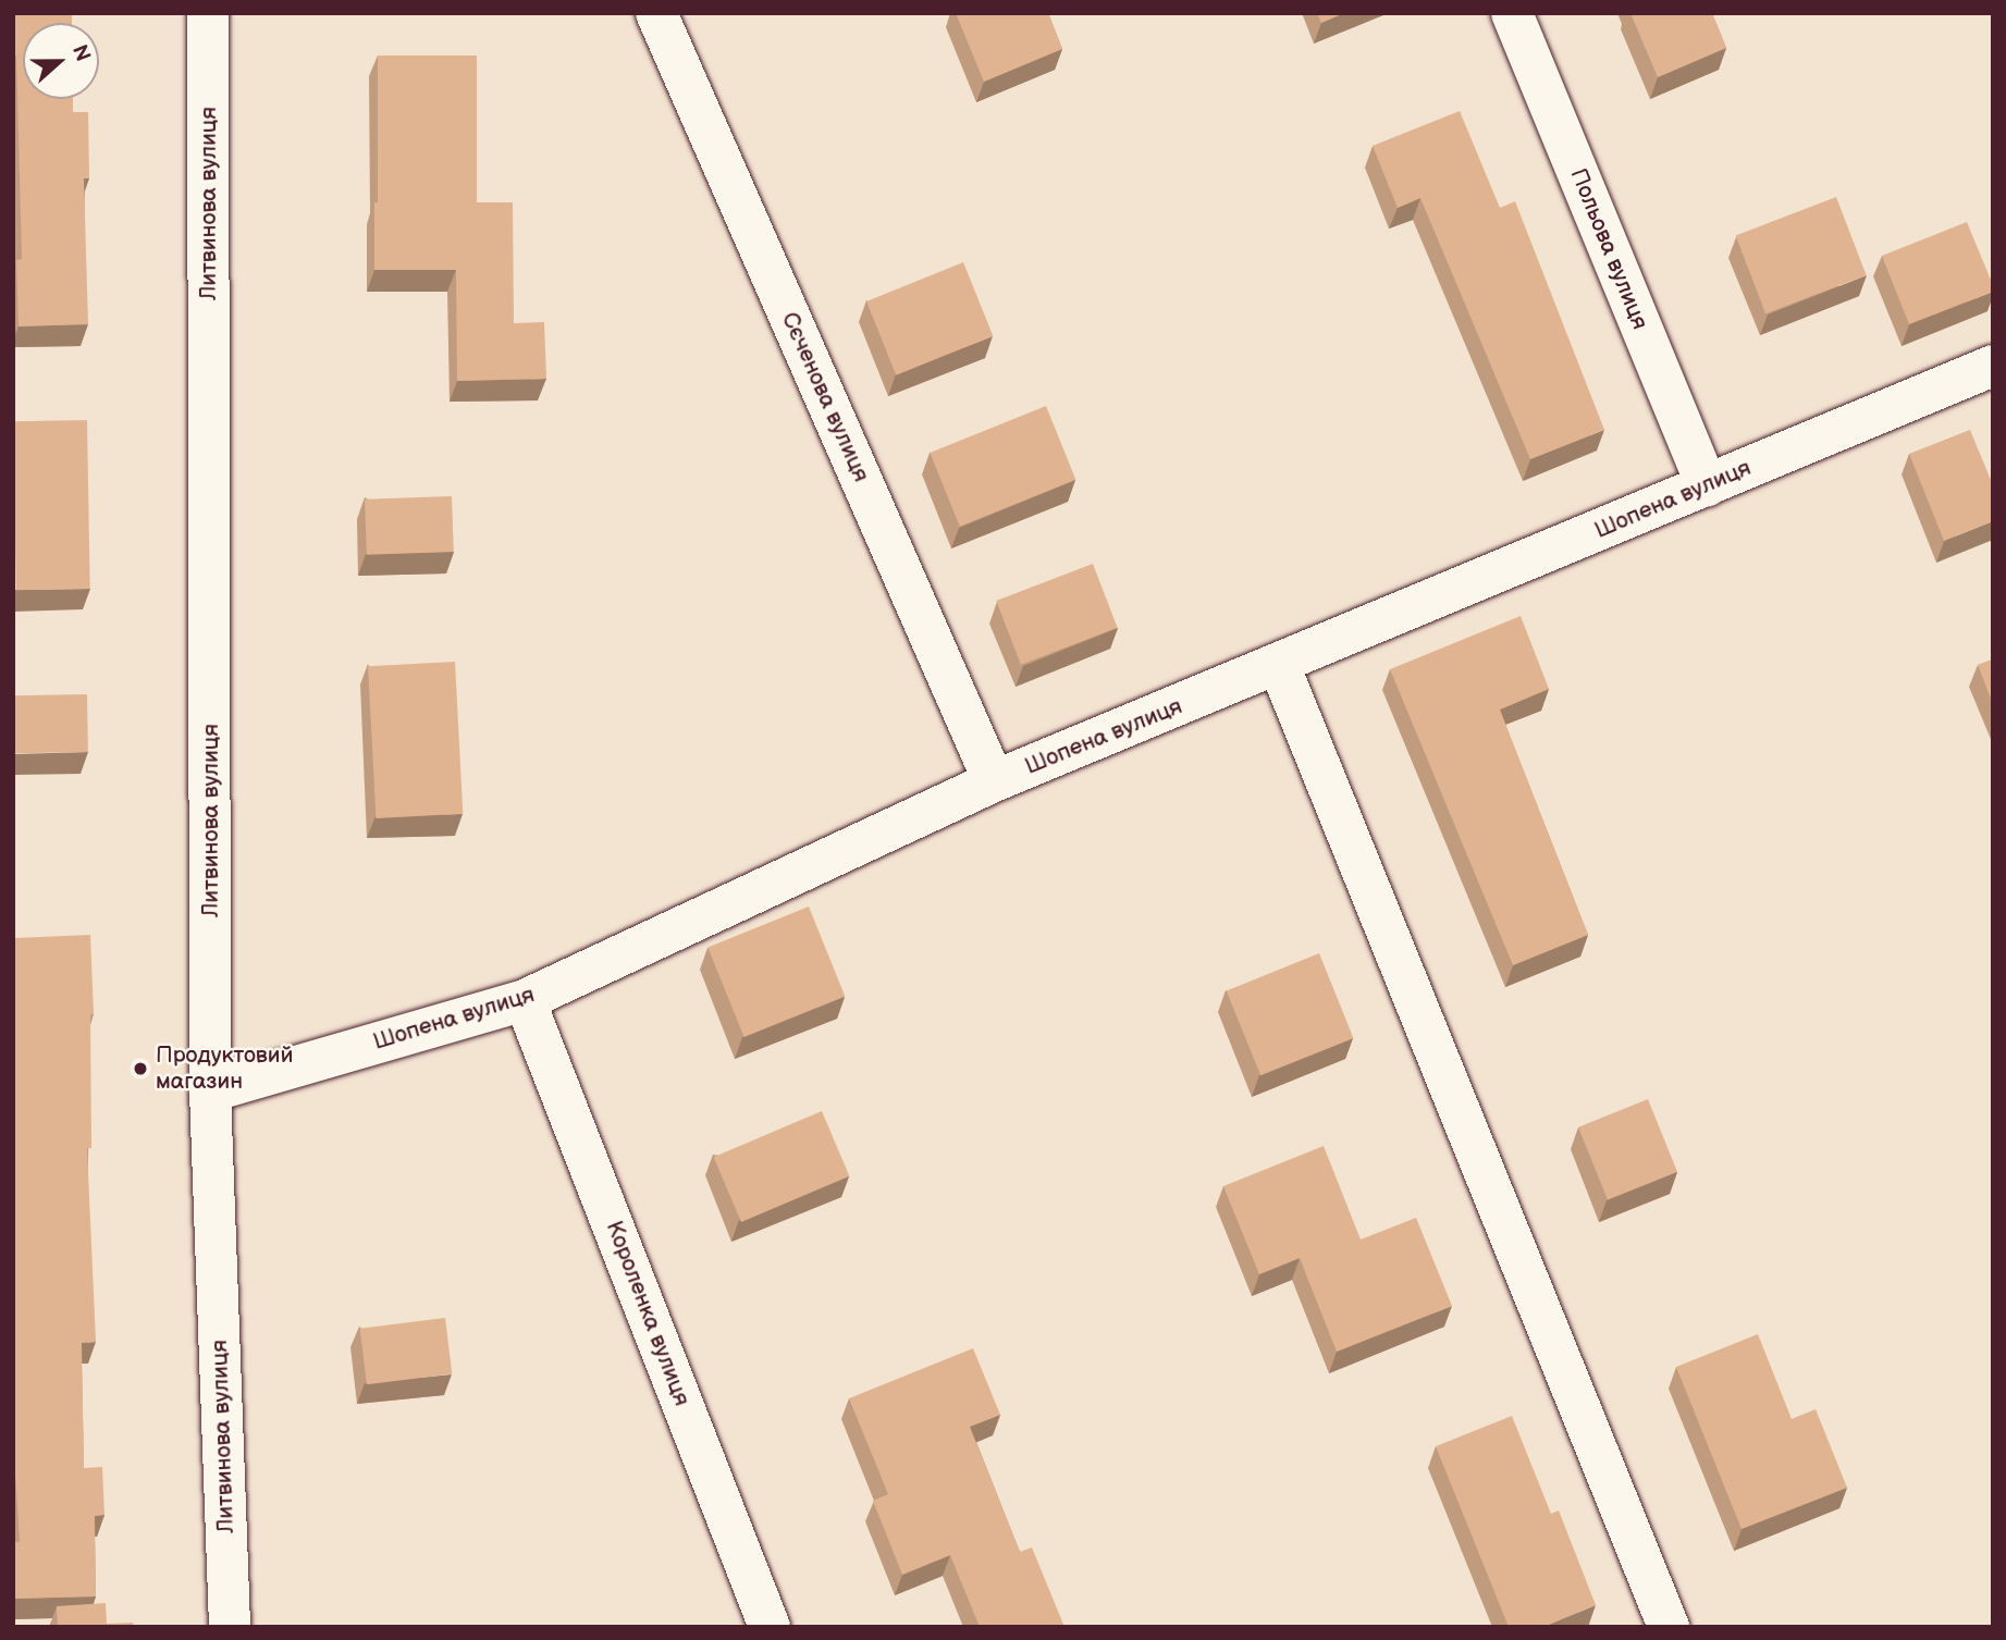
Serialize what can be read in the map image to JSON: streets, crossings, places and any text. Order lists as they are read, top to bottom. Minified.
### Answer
{"streets":{"street":["Литвинова вулиця","Польова вулиця","Сєченова вулиця","Шопена вулиця","Короленка вулиця"]},"crossings":[["Литвинова вулиця","Шопена вулиця"],["Польова вулиця","Шопена вулиця"],["Сєченова вулиця","Шопена вулиця"],["Шопена вулиця","Короленка вулиця"]],"places":["Продуктовий магазин"],"north":"right"}
